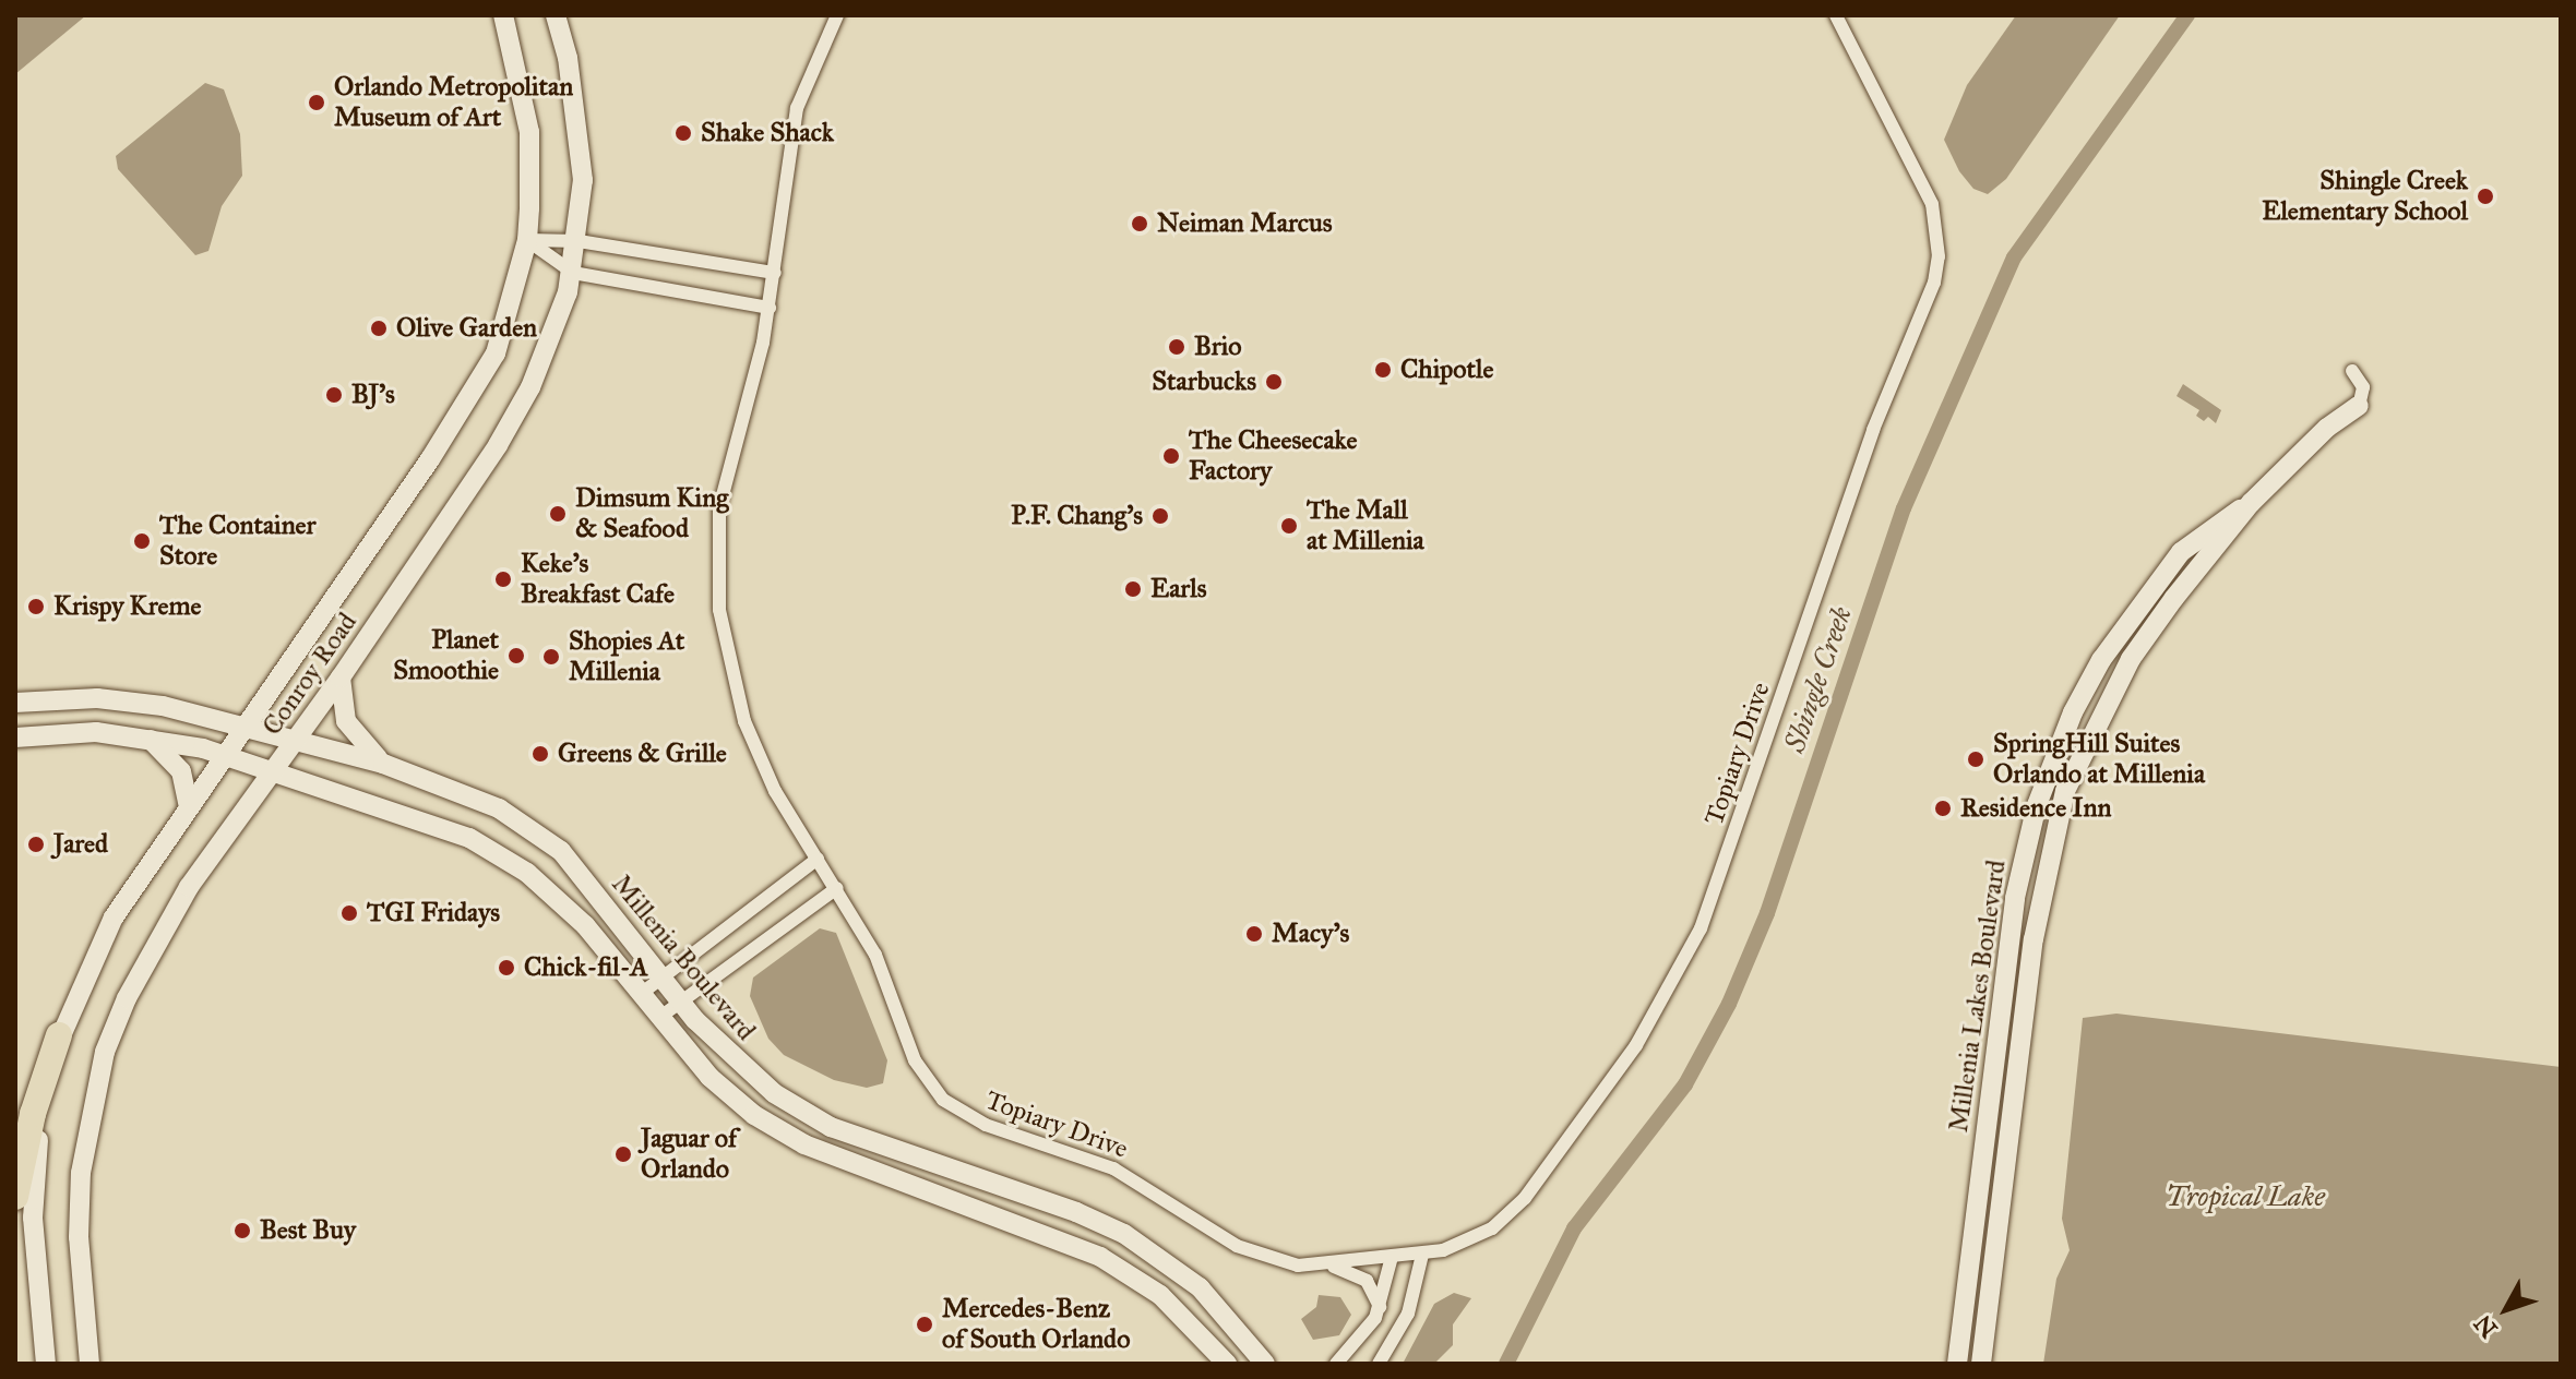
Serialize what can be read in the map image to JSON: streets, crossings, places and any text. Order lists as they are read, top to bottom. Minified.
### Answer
{"streets":{"street":["Conroy Road","Topiary Drive","Millenia Boulevard","Millenia Lakes Boulevard"]},"crossings":[["Conroy Road","Millenia Boulevard"]],"water":["Shingle Creek","Tropical Lake"],"places":["Orlando Metropolitan Museum of Art","Shake Shack","Shingle Creek Elementary School","Neiman Marcus","Olive Garden","Brio","Chipotle","Starbucks","BJ's","The Cheesecake Factory","Dimsum King & Seafood","P.F. Chang's","The Mall at Millenia","The Container Store","Keke's Breakfast Cafe","Earls","Krispy Kreme","Planet Smoothie","Shopies At Millenia","Greens & Grille","SpringHill Suites Orlando at Millenia","Residence Inn","Jared","TGI Fridays","Macy's","Chick-fil-A","Jaguar of Orlando","Best Buy","Mercedes-Benz of South Orlando"],"north":"bottom left"}
